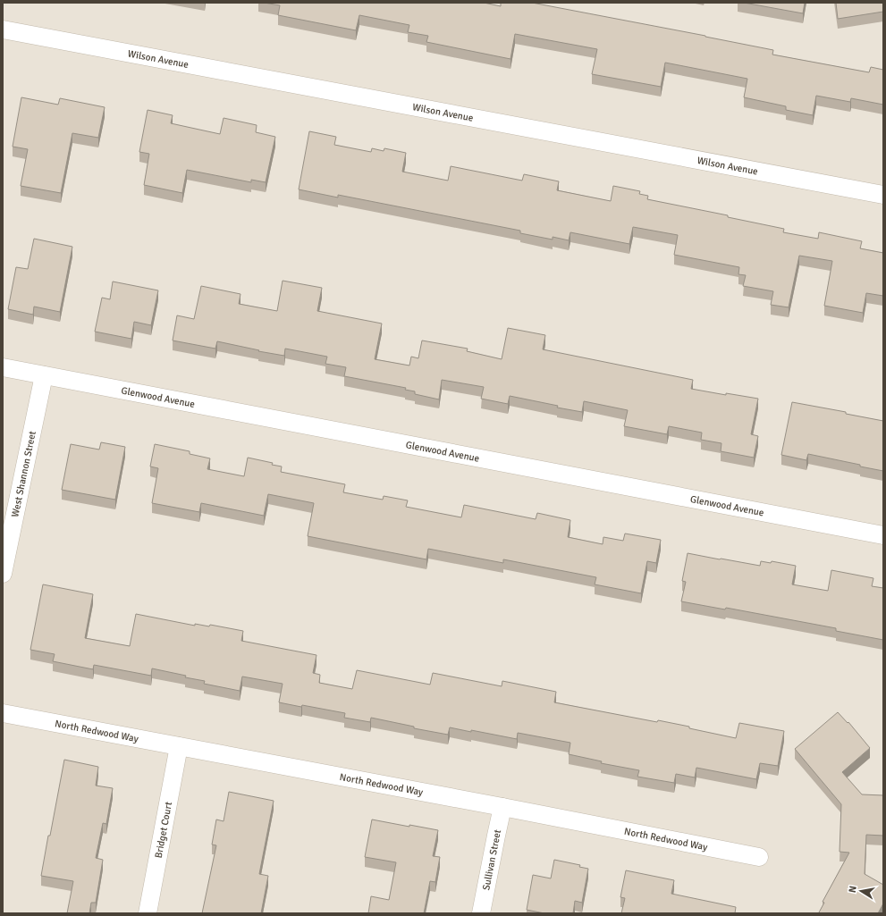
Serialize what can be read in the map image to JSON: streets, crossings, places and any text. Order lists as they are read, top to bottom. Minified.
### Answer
{"streets":{"street":["Wilson Avenue","Glenwood Avenue","West Shannon Street","North Redwood Way","Bridget Court","Sullivan Street"]},"crossings":[["Glenwood Avenue","West Shannon Street"],["North Redwood Way","Bridget Court"],["North Redwood Way","Sullivan Street"]],"north":"left"}
